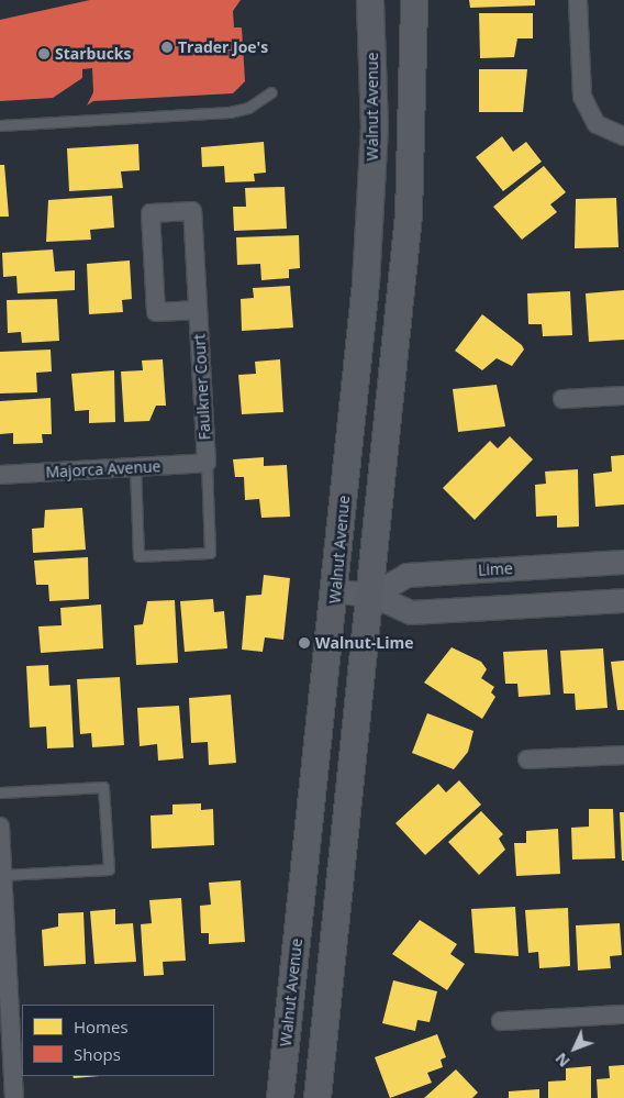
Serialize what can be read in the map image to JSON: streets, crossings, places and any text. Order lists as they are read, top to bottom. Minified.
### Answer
{"streets":{"main road":["Walnut Avenue"],"street":["Faulkner Court","Majorca Avenue","Lime"]},"crossings":[["Faulkner Court","Majorca Avenue"]],"places":["Trader Joe's","Starbucks","Walnut-Lime"],"legend":["Homes","Shops"],"north":"bottom left"}
